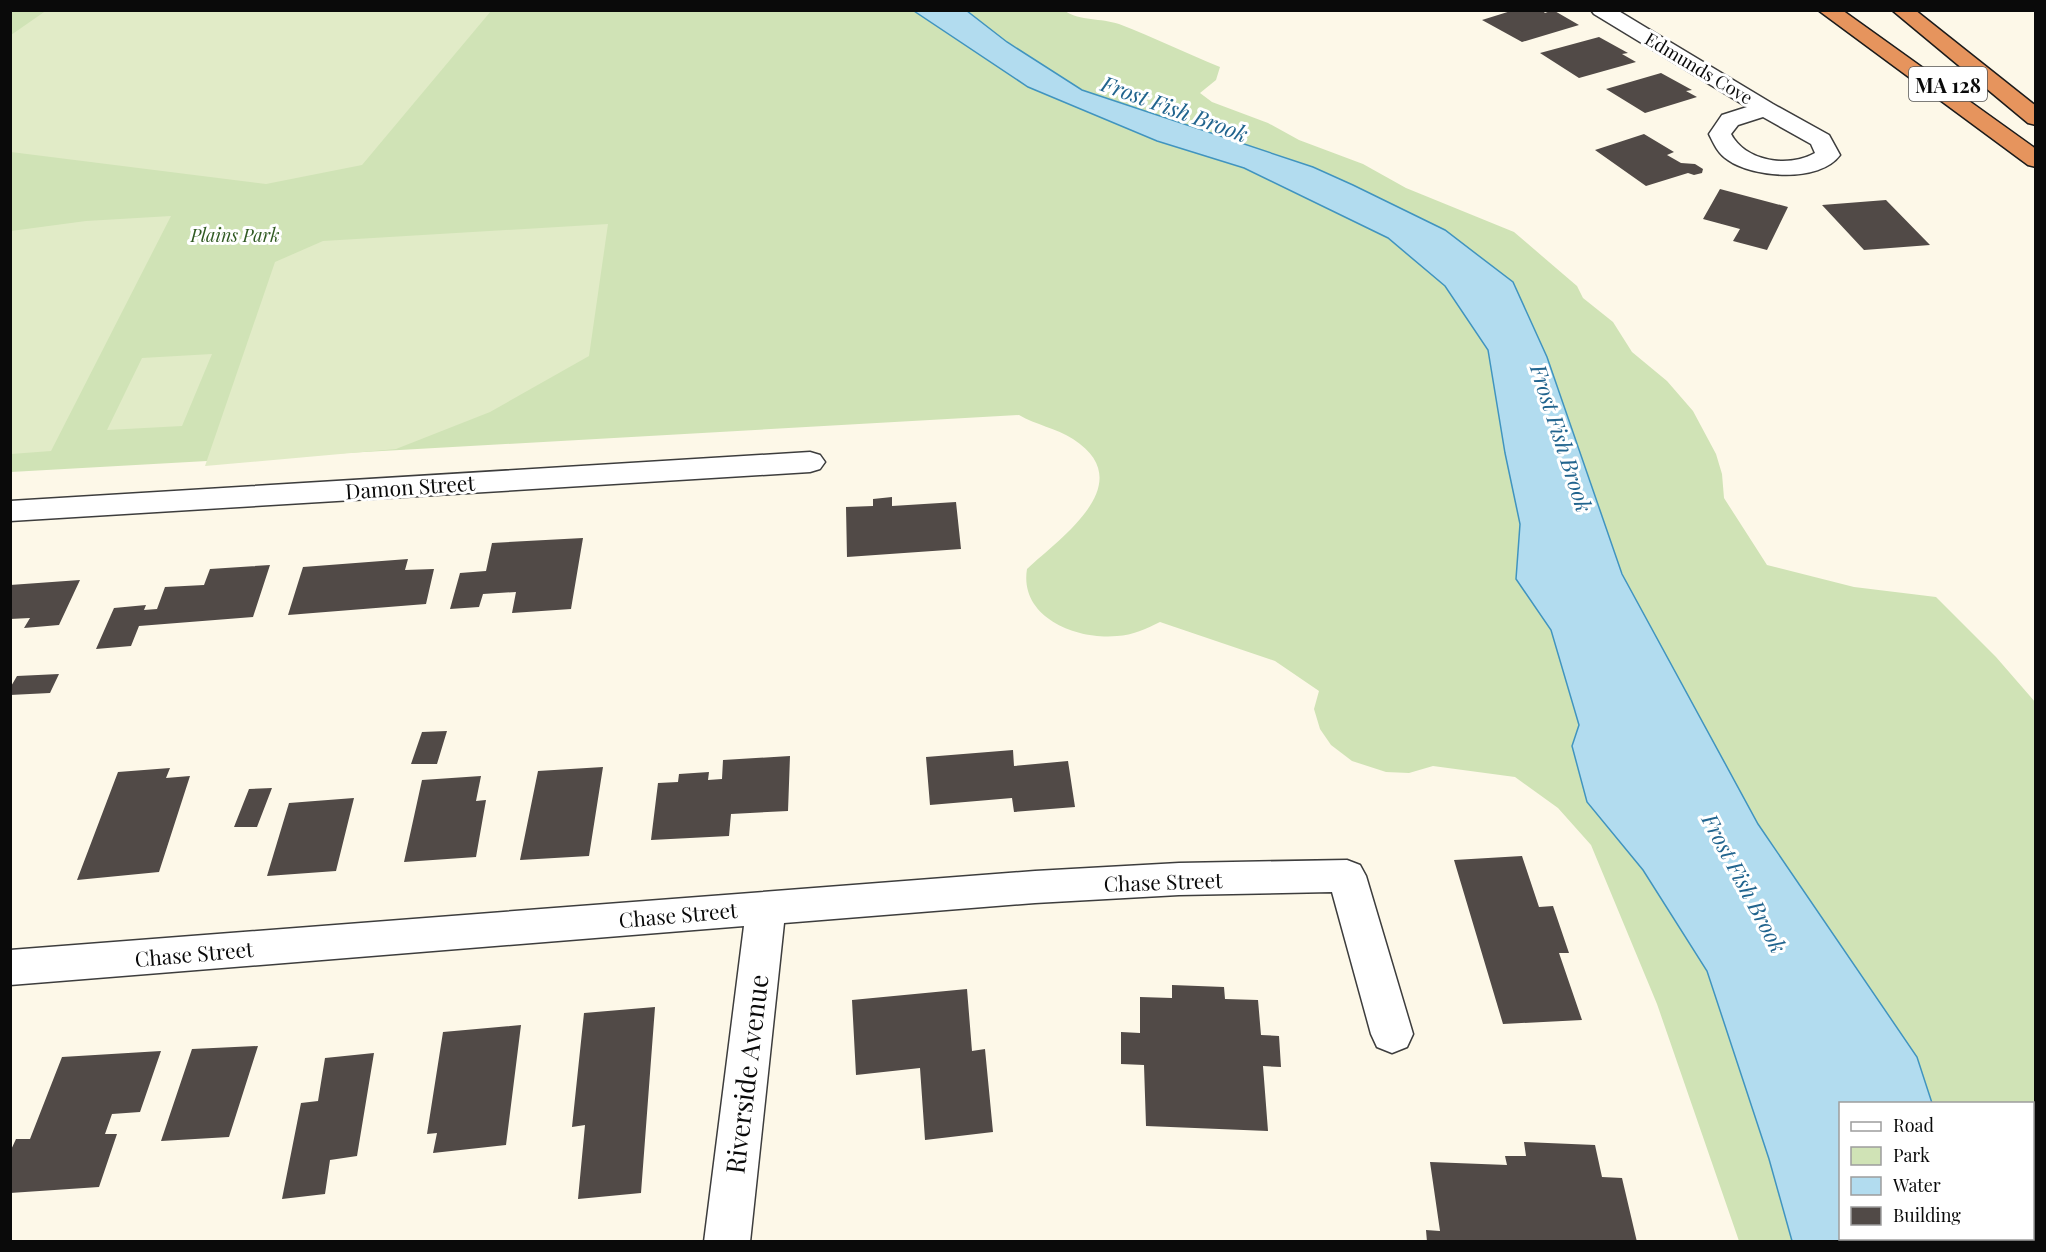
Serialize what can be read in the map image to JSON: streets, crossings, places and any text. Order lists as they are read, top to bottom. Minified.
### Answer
{"streets":{"highway":["MA 128"],"street":["Edmunds Cove","Damon Street","Chase Street","Riverside Avenue"]},"crossings":[["Chase Street","Riverside Avenue"]],"water":["Frost Fish Brook"],"parks":["Plains Park"],"legend":["Road","Park","Water","Building"]}
